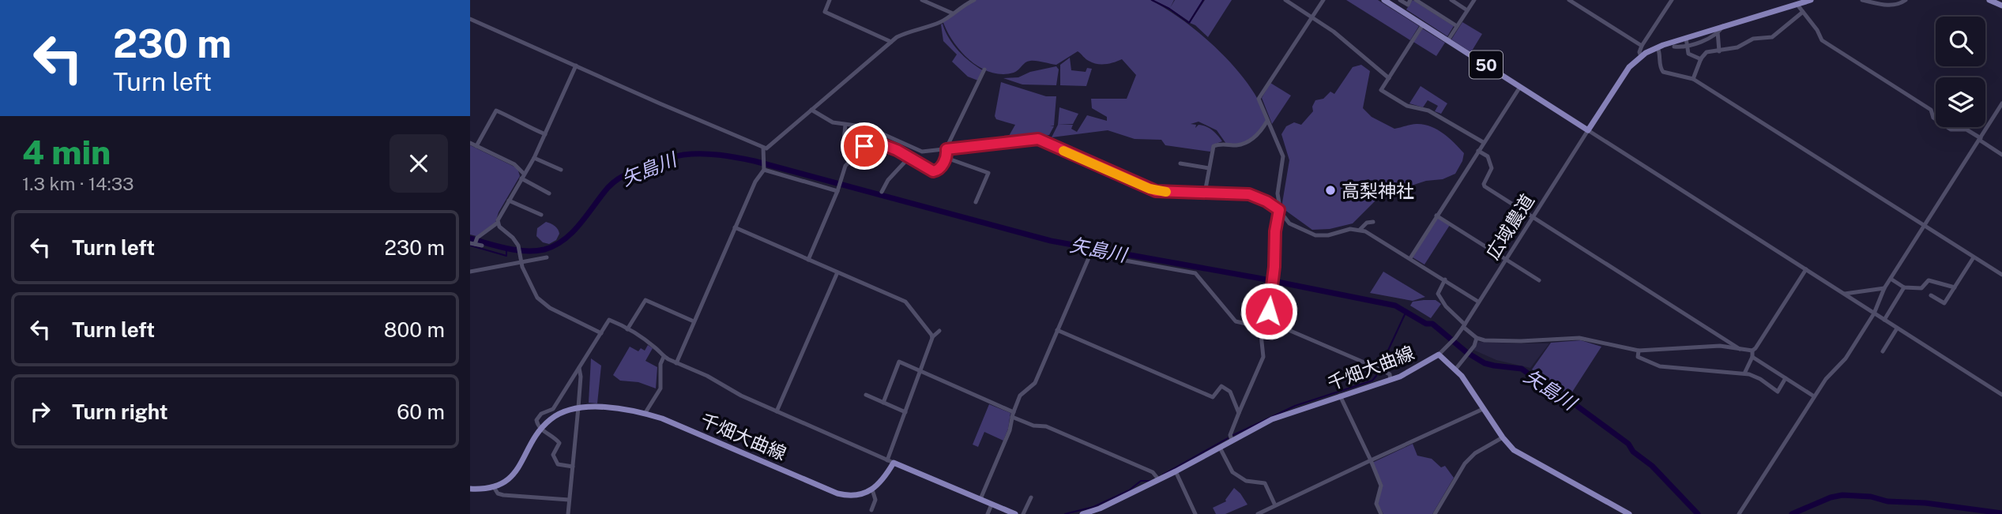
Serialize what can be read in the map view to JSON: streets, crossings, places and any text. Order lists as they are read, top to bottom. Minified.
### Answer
{"streets":{"main road":["50","千畑大曲線"],"street":["広域農道"]},"crossings":[["50","広域農道"],["広域農道","千畑大曲線"]],"water":["矢島川"],"places":["高梨神社"],"page":{"turn":["230 m","Turn left"],"heading":["4 min","1.3 km · 14:33"],"list":[{"name":"Turn left","value":"230 m"},{"name":"Turn left","value":"800 m"},{"name":"Turn right","value":"60 m"}]}}
